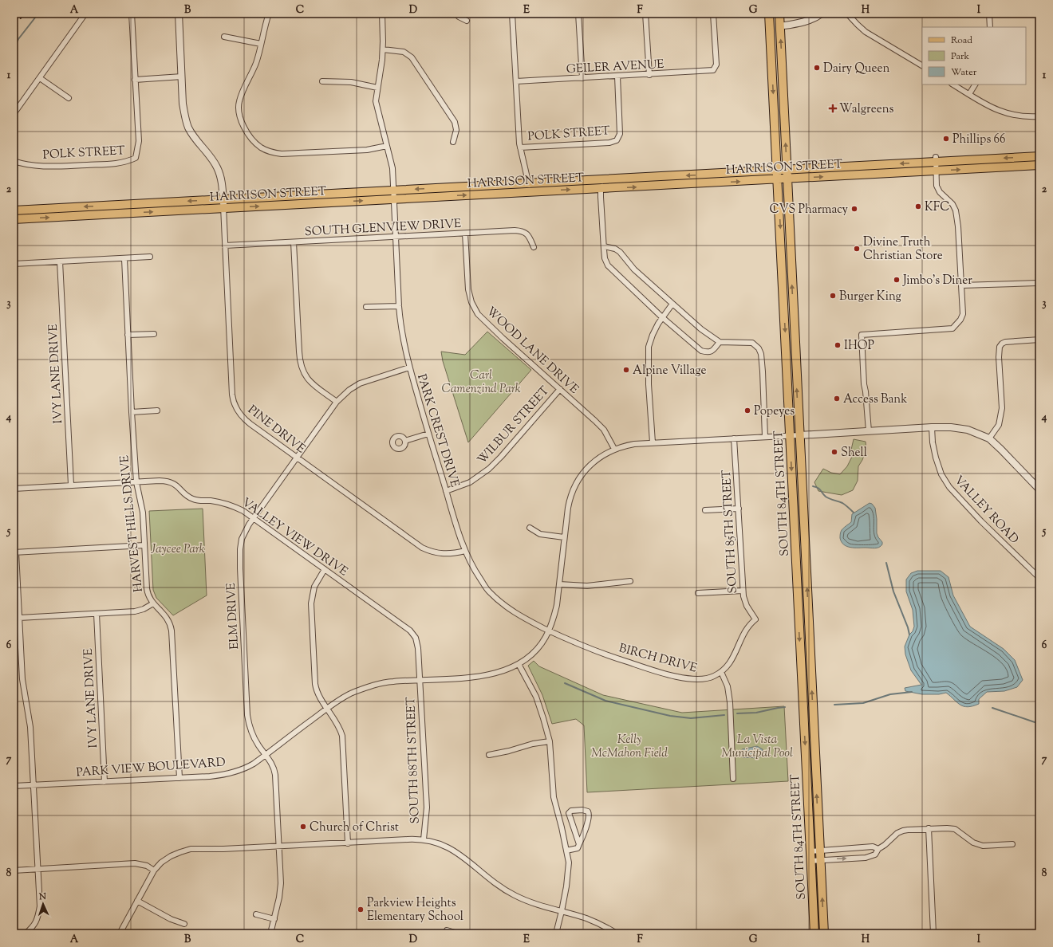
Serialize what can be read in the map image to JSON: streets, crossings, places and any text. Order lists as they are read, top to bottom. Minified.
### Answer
{"streets":{"main road":["HARRISON STREET","SOUTH 84TH STREET"],"street":["GEILER AVENUE","POLK STREET","SOUTH GLENVIEW DRIVE","WOOD LANE DRIVE","IVY LANE DRIVE","WILBUR STREET","PINE DRIVE","PARK CREST DRIVE","VALLEY ROAD","HARVEST HILLS DRIVE","SOUTH 85TH STREET","VALLEY VIEW DRIVE","ELM DRIVE","BIRCH DRIVE","SOUTH 88TH STREET","PARK VIEW BOULEVARD"]},"crossings":[["GEILER AVENUE","POLK STREET"],["HARRISON STREET","PINE DRIVE"],["HARRISON STREET","PARK CREST DRIVE"],["HARRISON STREET","SOUTH 84TH STREET"],["SOUTH GLENVIEW DRIVE","WOOD LANE DRIVE"],["SOUTH GLENVIEW DRIVE","PINE DRIVE"],["SOUTH GLENVIEW DRIVE","PARK CREST DRIVE"],["WOOD LANE DRIVE","WILBUR STREET"],["WOOD LANE DRIVE","PARK VIEW BOULEVARD"],["IVY LANE DRIVE","VALLEY VIEW DRIVE"],["IVY LANE DRIVE","PARK VIEW BOULEVARD"],["WILBUR STREET","PARK CREST DRIVE"],["PINE DRIVE","PARK CREST DRIVE"],["PINE DRIVE","ELM DRIVE"],["PARK CREST DRIVE","ELM DRIVE"],["PARK CREST DRIVE","BIRCH DRIVE"],["PARK CREST DRIVE","PARK VIEW BOULEVARD"],["SOUTH 84TH STREET","PARK VIEW BOULEVARD"],["VALLEY ROAD","PARK VIEW BOULEVARD"],["HARVEST HILLS DRIVE","VALLEY VIEW DRIVE"],["HARVEST HILLS DRIVE","PARK VIEW BOULEVARD"],["SOUTH 85TH STREET","BIRCH DRIVE"],["SOUTH 85TH STREET","PARK VIEW BOULEVARD"],["VALLEY VIEW DRIVE","ELM DRIVE"],["VALLEY VIEW DRIVE","SOUTH 88TH STREET"],["VALLEY VIEW DRIVE","PARK VIEW BOULEVARD"],["ELM DRIVE","PARK VIEW BOULEVARD"],["BIRCH DRIVE","PARK VIEW BOULEVARD"],["SOUTH 88TH STREET","PARK VIEW BOULEVARD"]],"parks":["Carl Camenzind Park","Jaycee Park","Kelly McMahon Field","La Vista Municipal Pool"],"places":{"other":["Dairy Queen","Phillips 66","KFC","CVS Pharmacy","Divine Truth Christian Store","Jimbo's Diner","Burger King","IHOP","Alpine Village","Access Bank","Popeyes","Shell","Church of Christ","Parkview Heights Elementary School"],"health":["Walgreens"]},"legend":["Road","Park","Water"],"north":"top","grid":{"columns":["A","B","C","D","E","F","G","H","I"],"rows":["1","2","3","4","5","6","7","8"]}}
